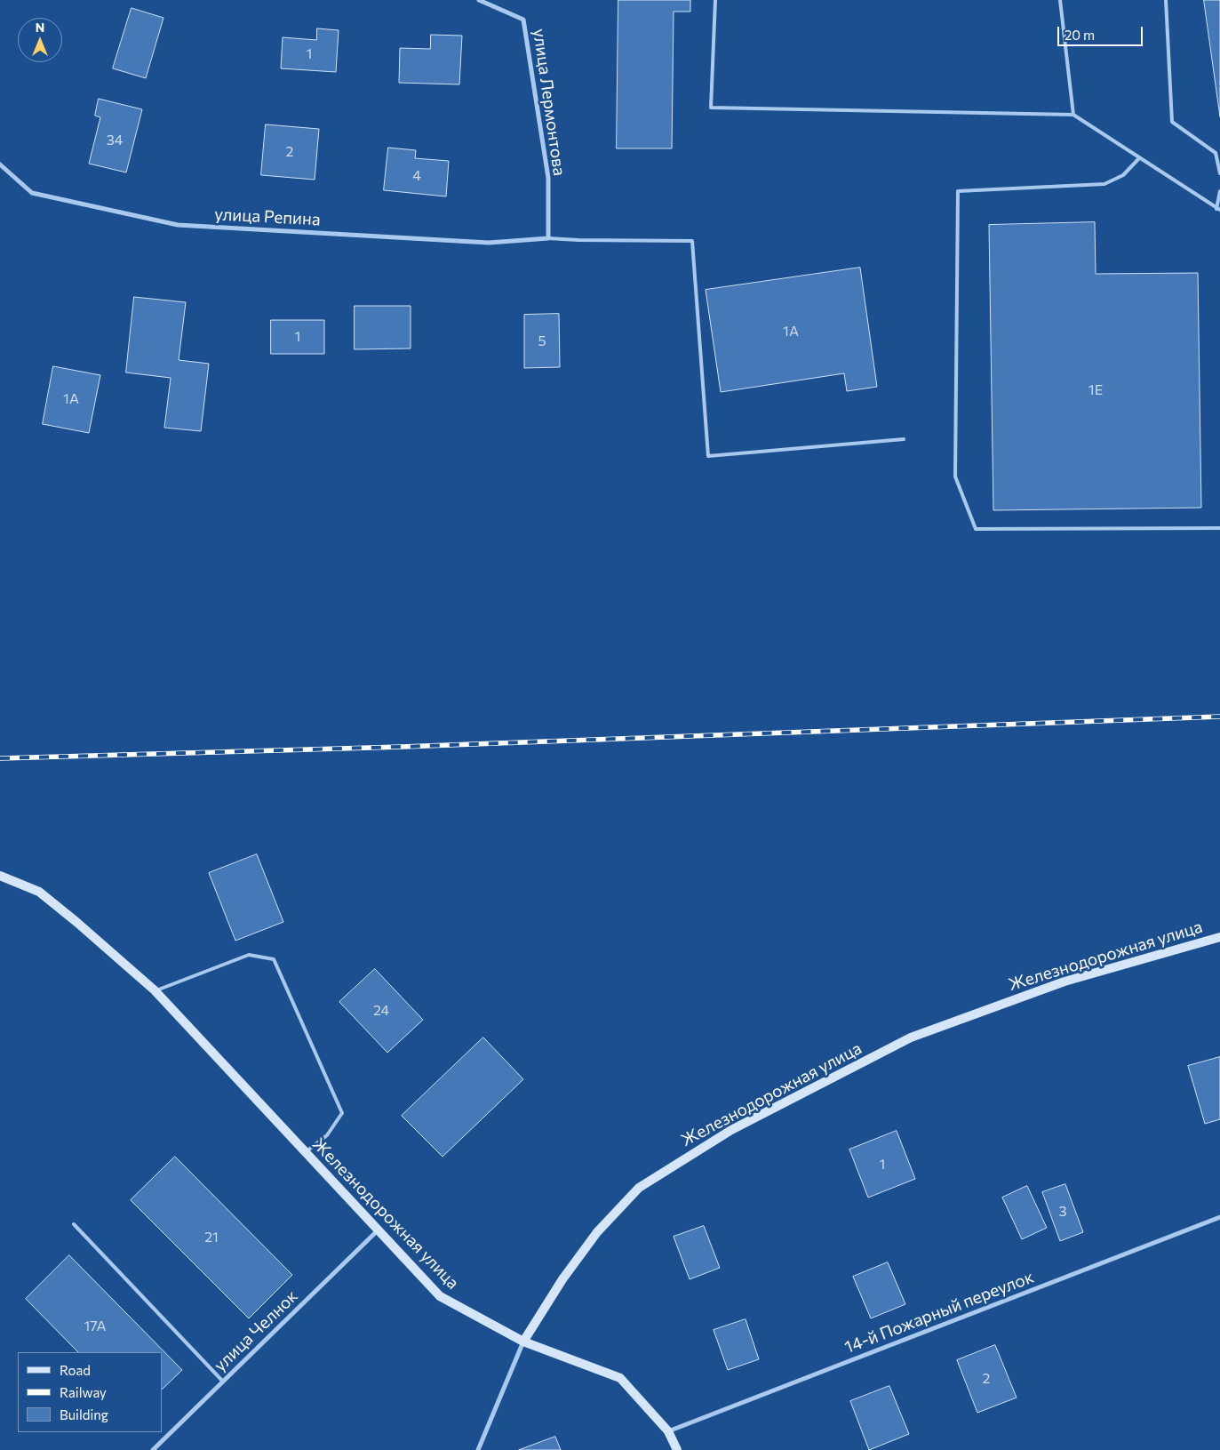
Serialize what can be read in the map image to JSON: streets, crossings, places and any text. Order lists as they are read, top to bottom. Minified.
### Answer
{"streets":{"street":["улица Лермонтова","улица Репина","Железнодорожная улица","14-й Пожарный переулок","улица Челнок"]},"crossings":[["улица Лермонтова","улица Репина"],["Железнодорожная улица","улица Челнок"]],"house_numbers":["1","34","2","4","1А","1","5","1Е","1А","24","1","3","21","17А","2"],"legend":["Road","Railway","Building"],"scale_bar":"20 m","north":"top"}
